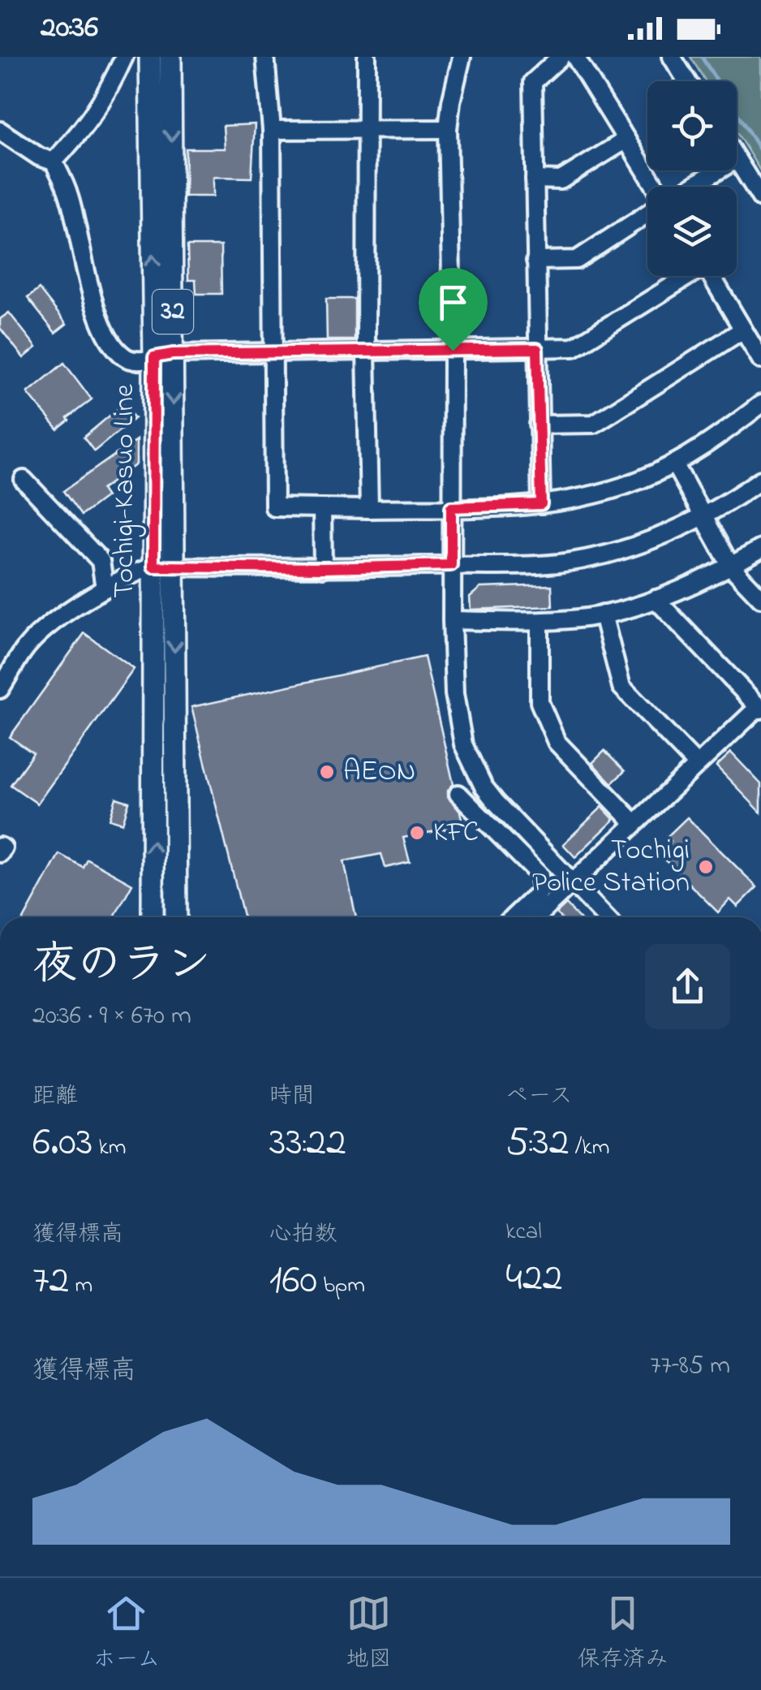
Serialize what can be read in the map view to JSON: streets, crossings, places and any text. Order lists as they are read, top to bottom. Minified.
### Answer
{"streets":{"main road":["32","Tochigi-Kasuo Line"]},"places":["AEON","KFC","Tochigi Police Station"],"page":{"status":"20:36","heading":["夜のラン","20:36 · 9 × 670 m"],"stats":[["距離","6.03 km"],["時間","33:22"],["ペース","5:32 /km"],["獲得標高","72 m"],["心拍数","160 bpm"],["kcal","422"]],"chart":["獲得標高","77–85 m"],"tabs":["ホーム","地図","保存済み"]}}
